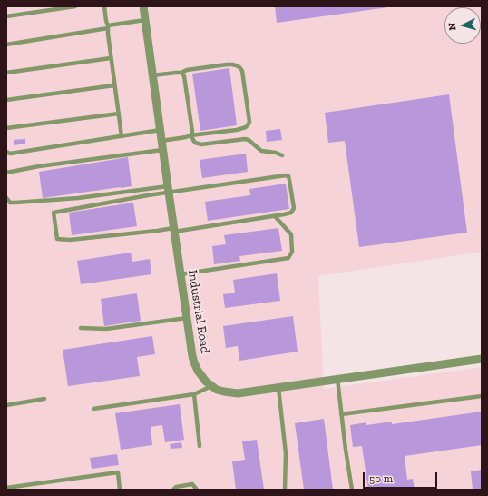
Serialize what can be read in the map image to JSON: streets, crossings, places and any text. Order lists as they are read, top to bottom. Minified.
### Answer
{"streets":{"street":["Industrial Road"]},"scale_bar":"50 m","north":"left"}
